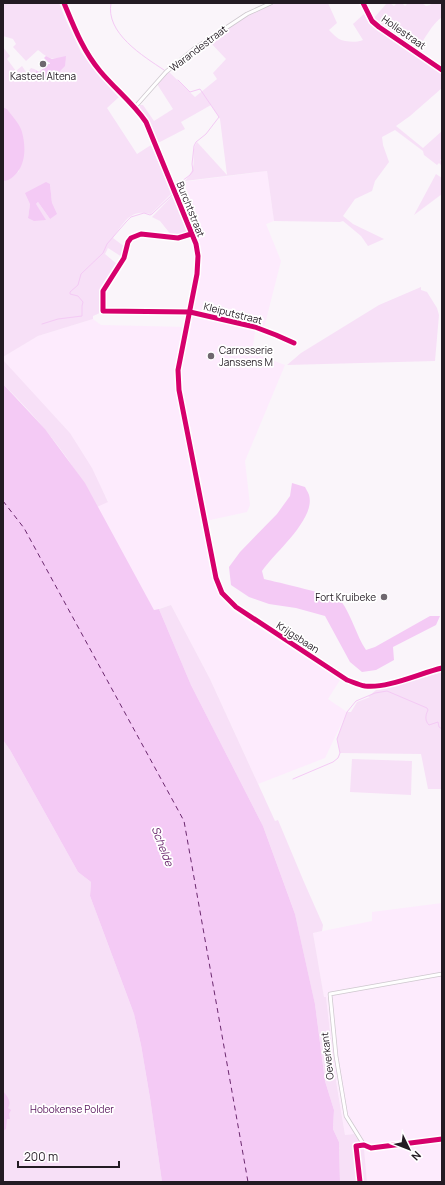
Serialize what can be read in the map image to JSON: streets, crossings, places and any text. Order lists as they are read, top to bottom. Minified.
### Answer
{"streets":{"main road":["Burchtstraat","Krijgsbaan"],"street":["Hollestraat","Warandestraat","Kleiputstraat","Oeverkant"]},"crossings":[["Warandestraat","Burchtstraat"],["Burchtstraat","Kleiputstraat"],["Burchtstraat","Krijgsbaan"]],"water":["Schelde"],"parks":["Hobokense Polder"],"places":["Kasteel Altena","Carrosserie Janssens M","Fort Kruibeke"],"scale_bar":"200 m","north":"bottom right"}
